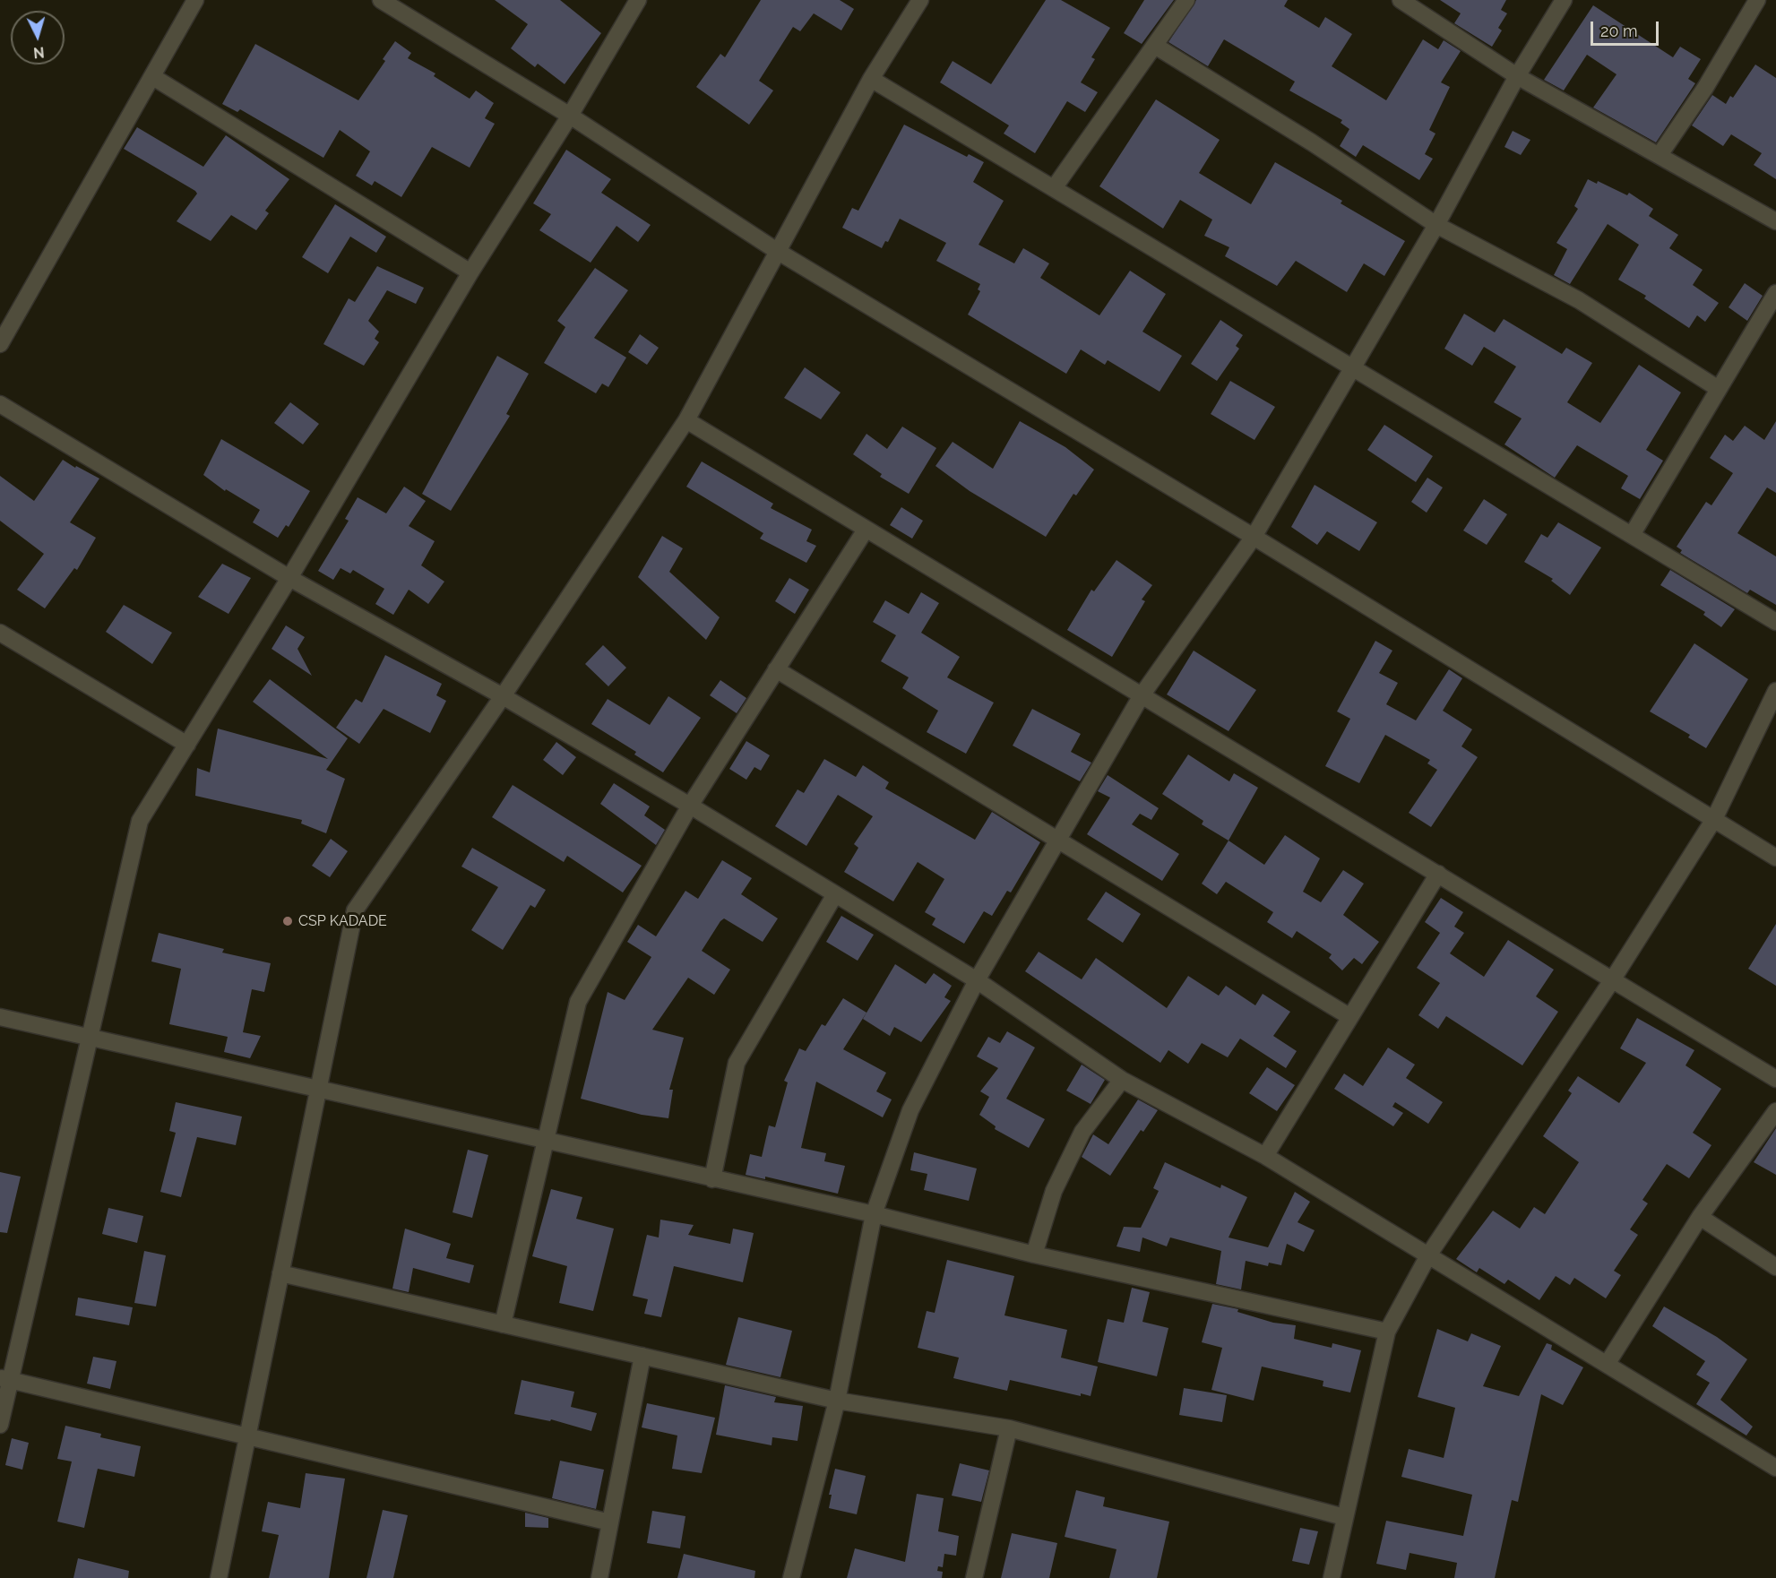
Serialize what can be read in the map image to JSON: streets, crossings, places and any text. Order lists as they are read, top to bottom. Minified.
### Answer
{"places":["CSP KADADE"],"scale_bar":"20 m","north":"bottom"}
